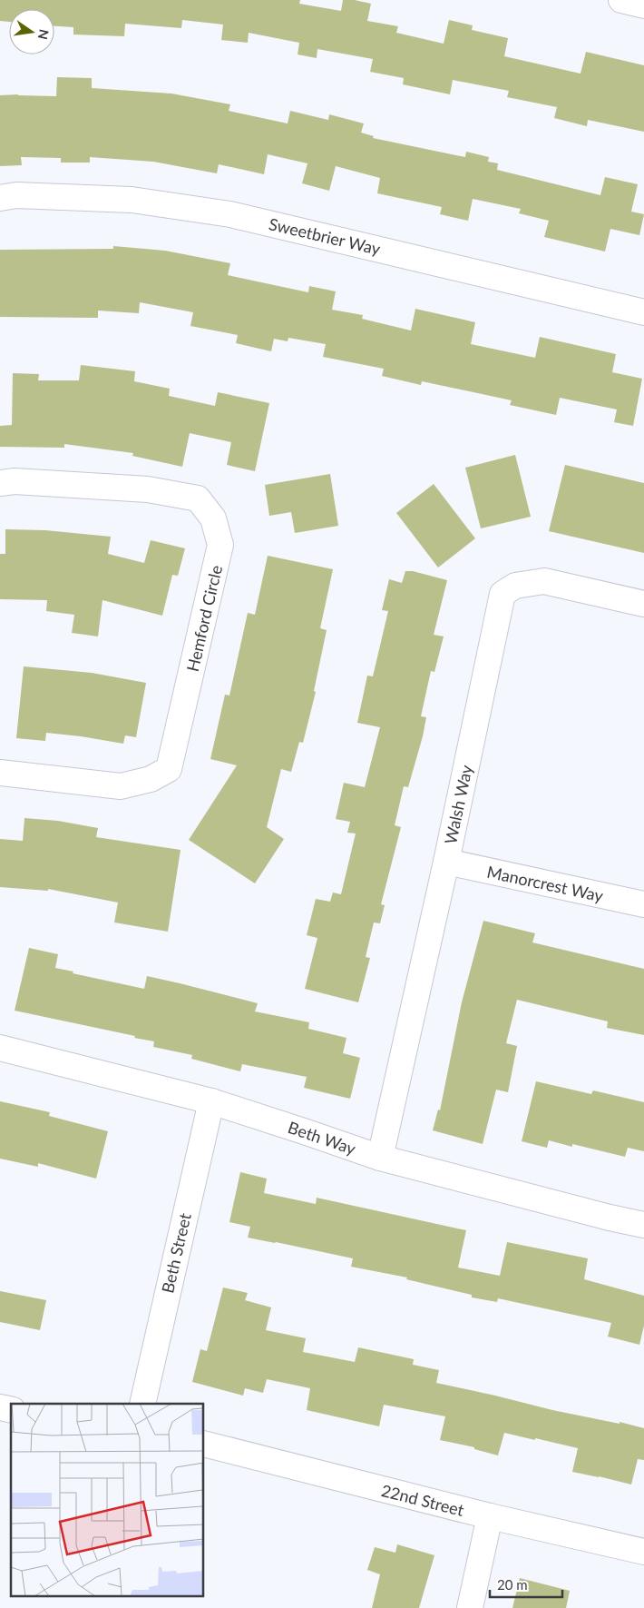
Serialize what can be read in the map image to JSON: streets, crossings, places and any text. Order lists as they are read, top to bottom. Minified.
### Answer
{"streets":{"street":["Sweetbrier Way","Hemford Circle","Walsh Way","Manorcrest Way","Beth Way","Beth Street","22nd Street"]},"crossings":[["Walsh Way","Manorcrest Way"],["Walsh Way","Beth Way"],["Beth Way","Beth Street"]],"scale_bar":"20 m","north":"right"}
